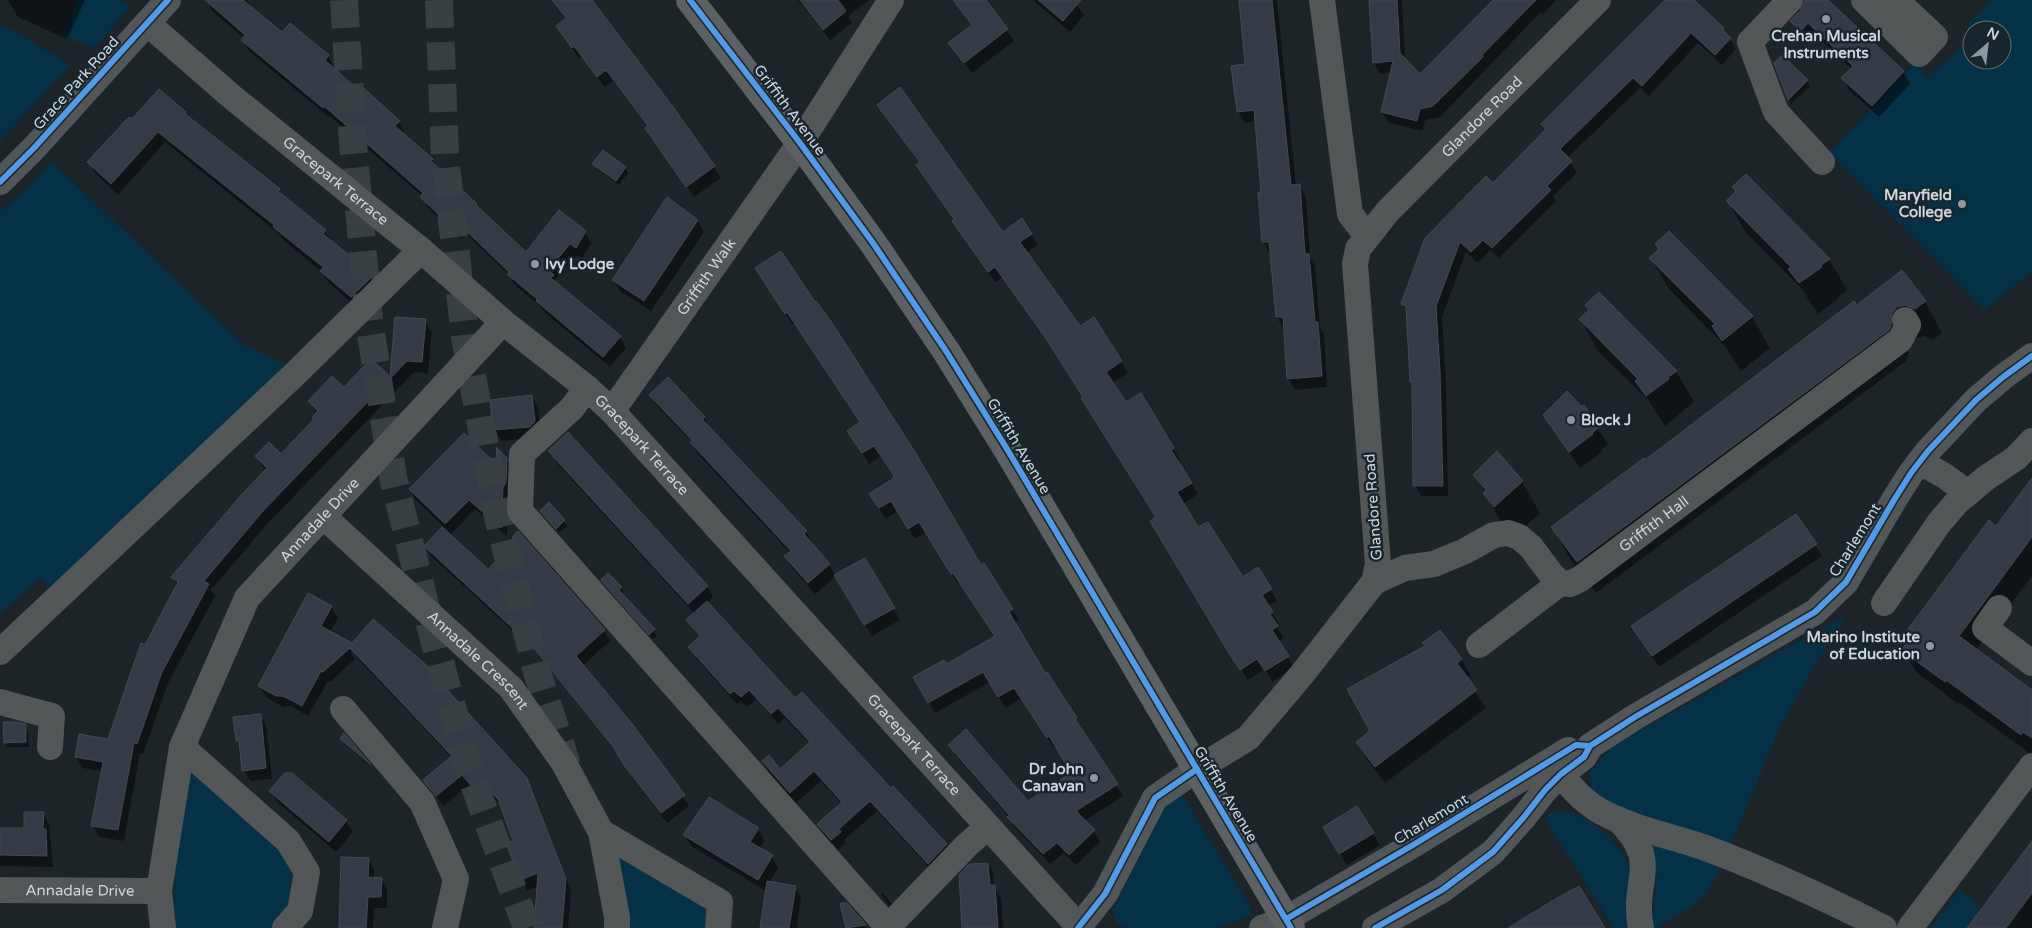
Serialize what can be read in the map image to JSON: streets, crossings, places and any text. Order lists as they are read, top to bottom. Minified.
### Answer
{"streets":{"main road":["Griffith Avenue"],"street":["Grace Park Road","Glandore Road","Gracepark Terrace","Griffith Walk","Annadale Drive","Griffith Hall","Charlemont","Annadale Crescent"]},"crossings":[["Grace Park Road","Gracepark Terrace"],["Griffith Avenue","Glandore Road"],["Griffith Avenue","Griffith Walk"],["Griffith Avenue","Charlemont"],["Glandore Road","Gracepark Terrace"],["Gracepark Terrace","Griffith Walk"],["Gracepark Terrace","Annadale Drive"],["Annadale Drive","Annadale Crescent"]],"places":["Crehan Musical Instruments","Maryfield College","Ivy Lodge","Block J","Marino Institute of Education","Dr John Canavan"],"north":"top right"}
